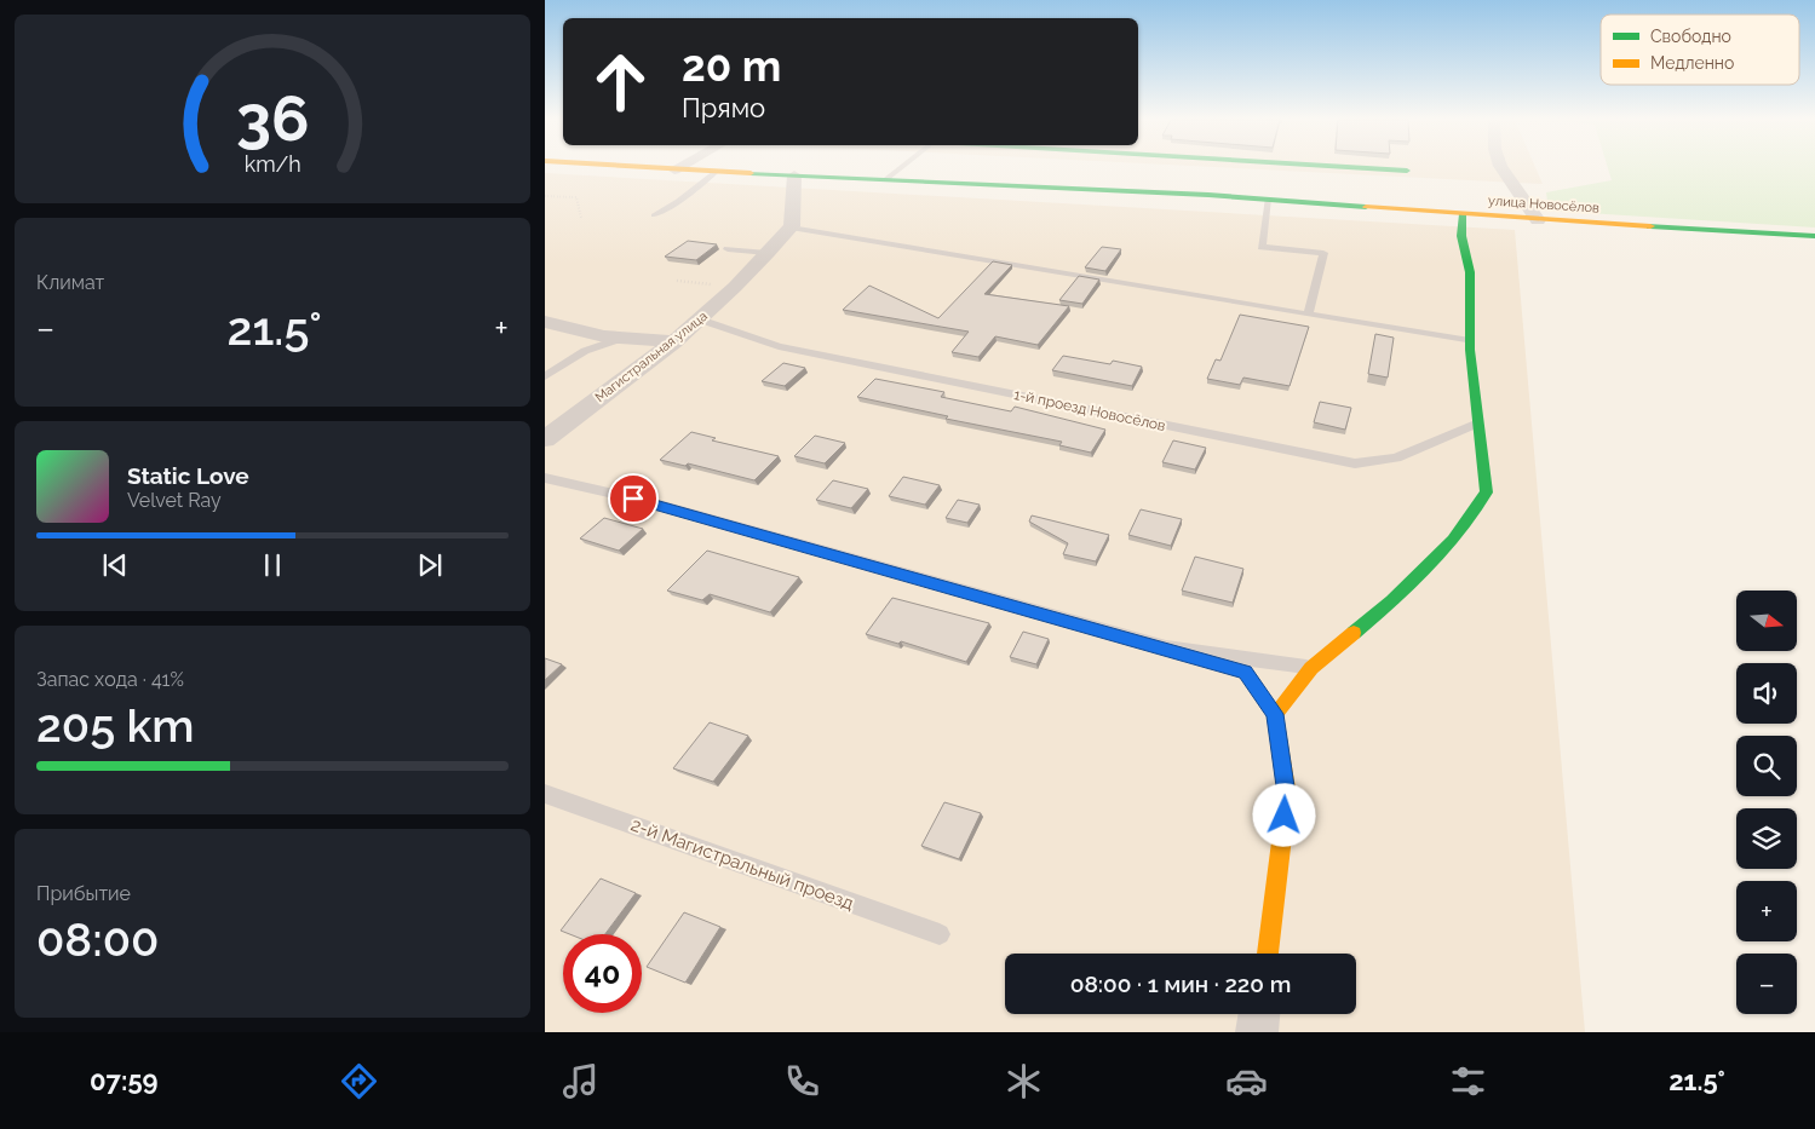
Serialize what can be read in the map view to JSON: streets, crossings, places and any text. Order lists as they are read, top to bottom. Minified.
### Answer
{"streets":{"street":["улица Новосёлов","Магистральная улица"],"lane":["1-й проезд Новосёлов","2-й Магистральный проезд"]},"crossings":[["Магистральная улица","1-й проезд Новосёлов"]],"legend":["Свободно","Медленно"],"north":"right","page":{"turn":["20 m","Прямо"],"tile":["Климат",["Запас хода · 41%","205 km"],["Прибытие","08:00"]],"heat":["−","21.5°","+"],"song":["Static Love","Velvet Ray"],"map_buttons":["+","−"],"limit":"40","trip":"08:00 · 1 мин · 220 m","tabs":["07:59","21.5°"],"gauge":["36","km/h"]}}
